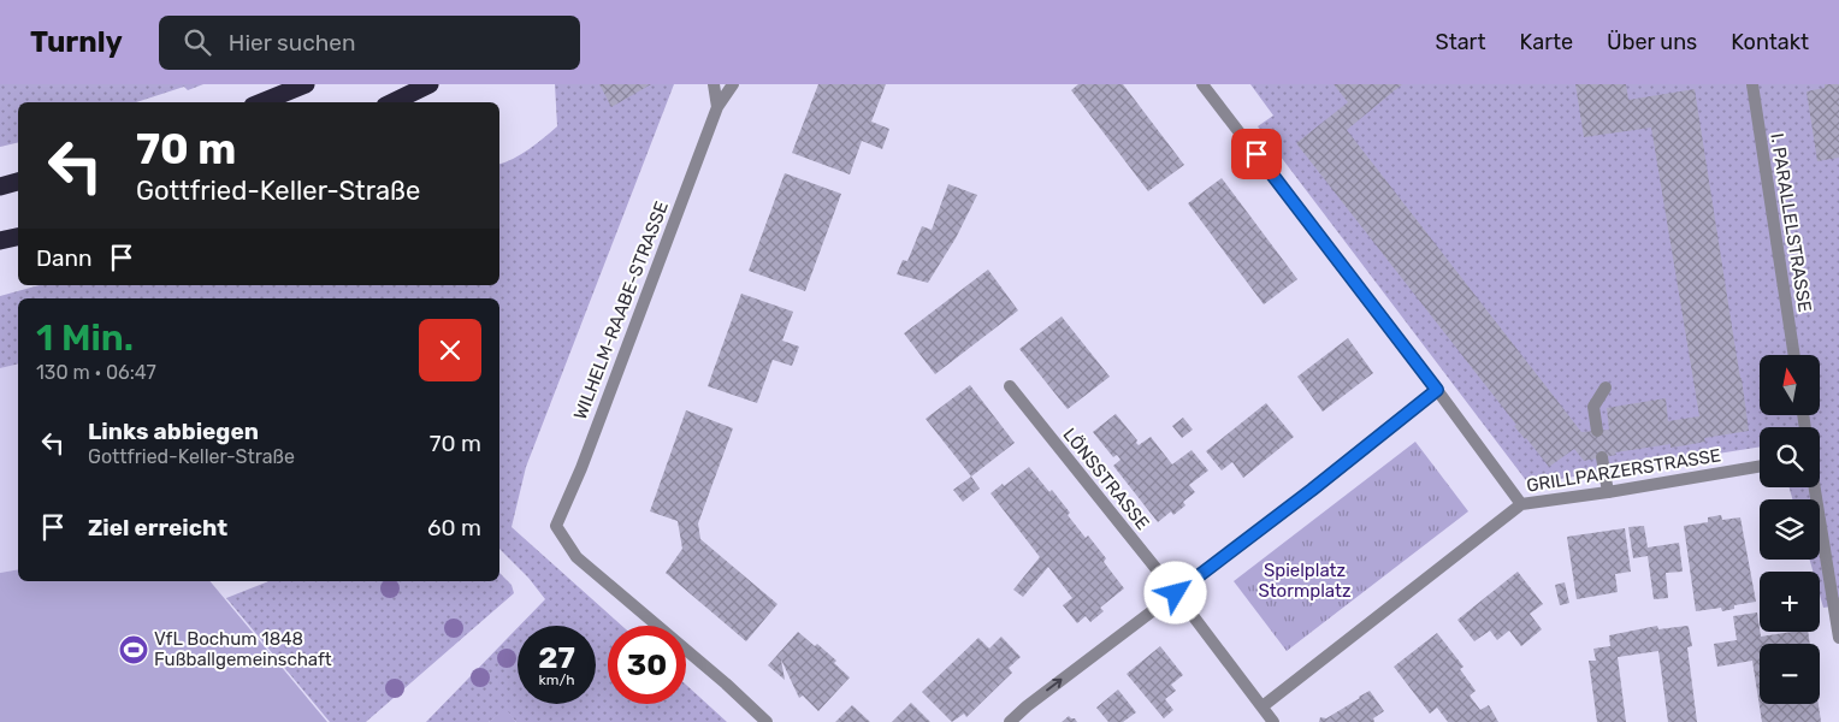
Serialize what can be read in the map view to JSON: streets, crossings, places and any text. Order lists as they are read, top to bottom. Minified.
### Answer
{"streets":{"street":["I. PARALLELSTRASSE","WILHELM-RAABE-STRASSE","GRILLPARZERSTRASSE","LÖNSSTRASSE"]},"crossings":[["GRILLPARZERSTRASSE","LÖNSSTRASSE"]],"parks":["Spielplatz Stormplatz"],"places":{"sports":["VfL Bochum 1848 Fußballgemeinschaft"]},"north":"top","page":{"header":"Turnly","search":"Hier suchen","nav":["Start","Karte","Über uns","Kontakt"],"turn":["70 m","Gottfried-Keller-Straße"],"then":"Dann","heading":["1 Min.","130 m · 06:47"],"map_buttons":["+","−"],"list":[{"name":"Links abbiegen","note":"Gottfried-Keller-Straße","value":"70 m"},{"name":"Ziel erreicht","value":"60 m"}],"speed":"27 km/h","limit":"30"}}
